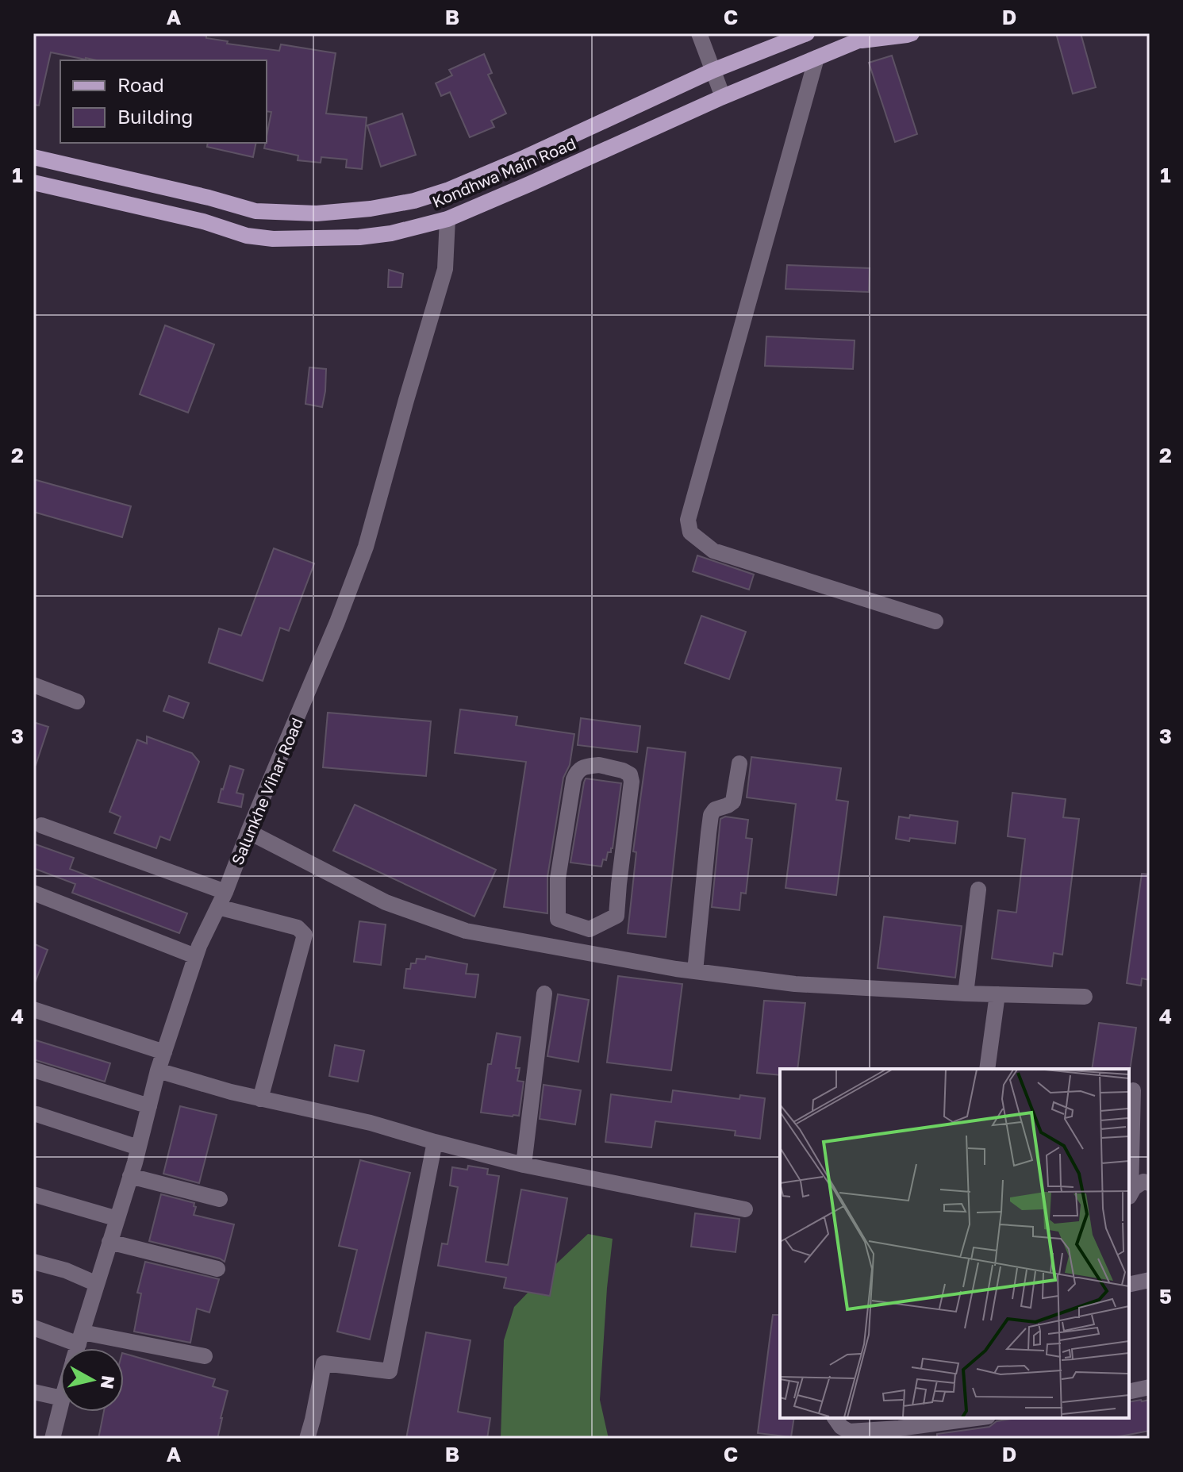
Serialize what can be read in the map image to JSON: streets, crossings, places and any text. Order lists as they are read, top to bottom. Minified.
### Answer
{"streets":{"main road":["Kondhwa Main Road"],"street":["Salunkhe Vihar Road"]},"crossings":[["Kondhwa Main Road","Salunkhe Vihar Road"]],"legend":["Road","Building"],"north":"right","grid":{"columns":["A","B","C","D"],"rows":["1","2","3","4","5"]}}
